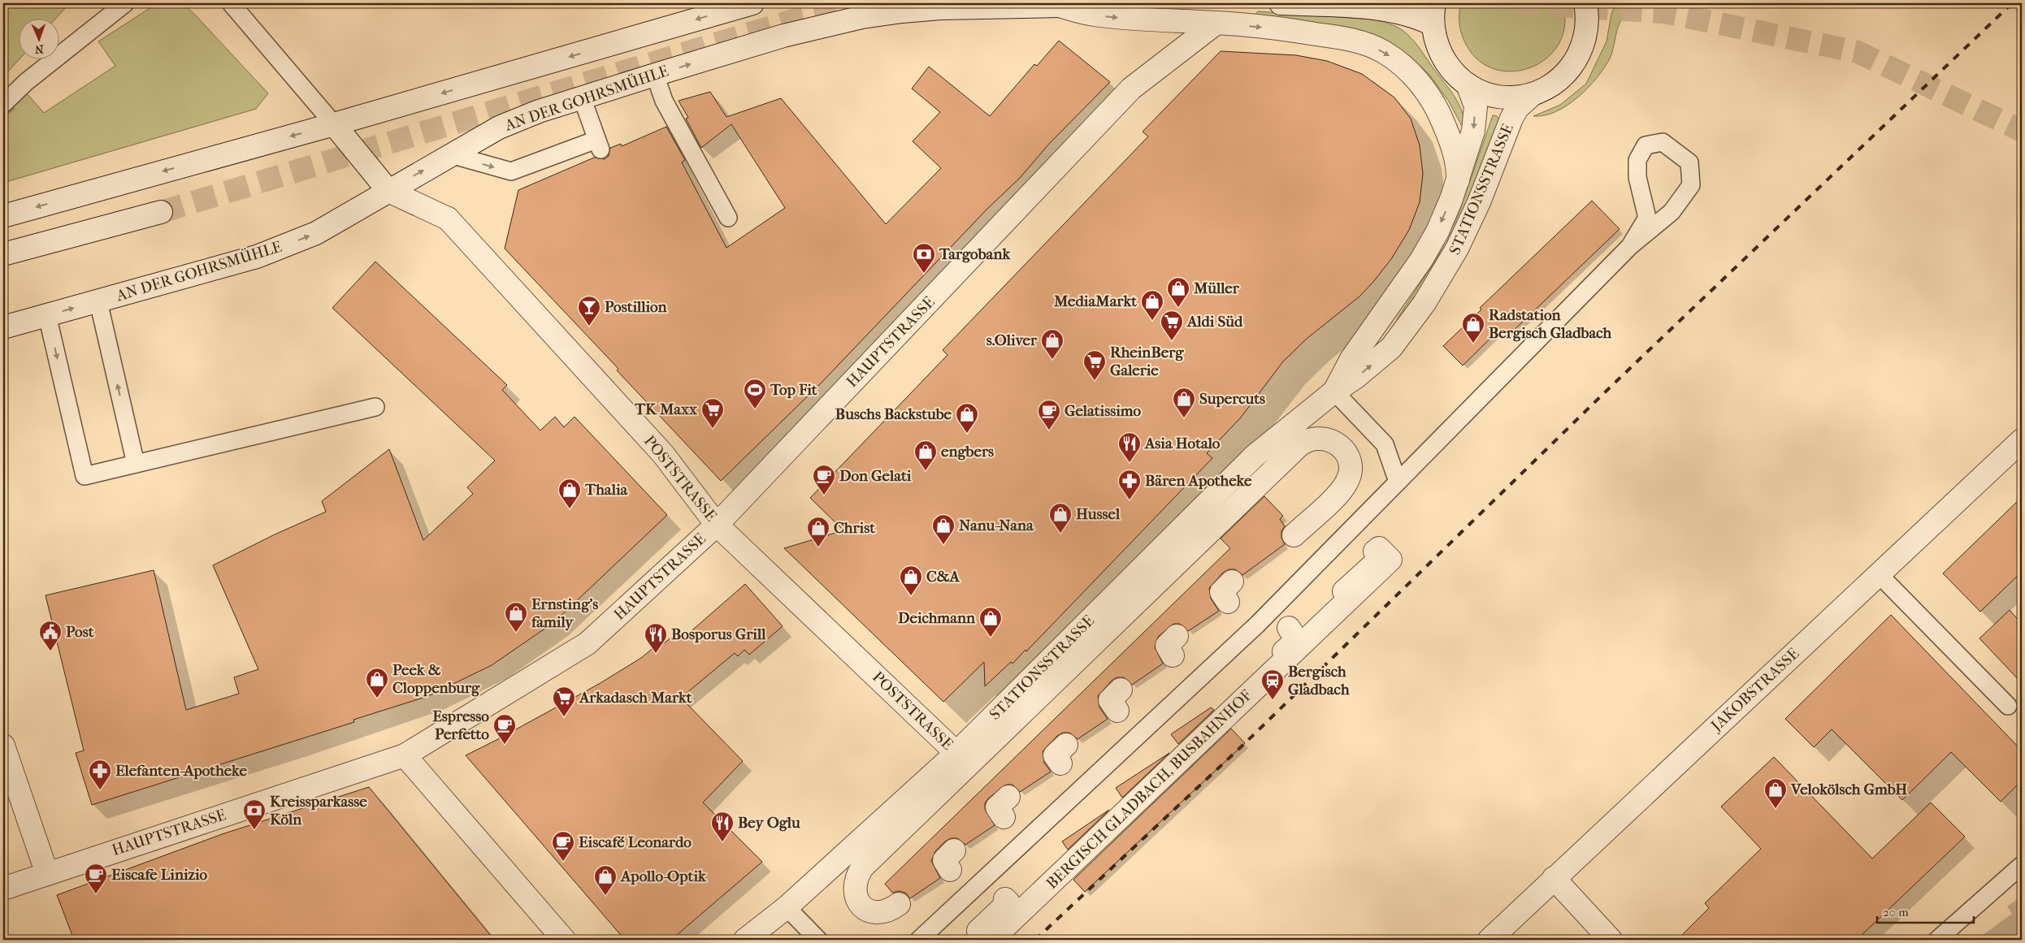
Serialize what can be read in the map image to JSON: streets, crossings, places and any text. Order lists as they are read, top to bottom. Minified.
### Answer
{"streets":{"street":["AN DER GOHRSMÜHLE","STATIONSSTRASSE","HAUPTSTRASSE","POSTSTRASSE","JAKOBSTRASSE","BERGISCH GLADBACH, BUSBAHNHOF"]},"crossings":[["AN DER GOHRSMÜHLE","STATIONSSTRASSE"],["AN DER GOHRSMÜHLE","HAUPTSTRASSE"],["AN DER GOHRSMÜHLE","POSTSTRASSE"],["STATIONSSTRASSE","POSTSTRASSE"],["HAUPTSTRASSE","POSTSTRASSE"]],"places":{"bank":["Targobank","Kreissparkasse Köln"],"shop":["Müller","MediaMarkt","Radstation Bergisch Gladbach","s.Oliver","Supercuts","Buschs Backstube","engbers","Thalia","Hussel","Nanu-Nana","Christ","C&A","Ernsting's family","Deichmann","Peek & Cloppenburg","Velokölsch GmbH","Apollo-Optik"],"bar":["Postillion"],"supermarket":["Aldi Süd","RheinBerg Galerie","TK Maxx","Arkadasch Markt"],"sports":["Top Fit"],"cafe":["Gelatissimo","Don Gelati","Espresso Perfetto","Eiscafé Leonardo","Eiscafe Linizio"],"restaurant":["Asia Hotalo","Bosporus Grill","Bey Oglu"],"pharmacy":["Bären Apotheke","Elefanten-Apotheke"],"public building":["Post"],"station":["Bergisch Gladbach"]},"scale_bar":"20 m","north":"bottom"}
